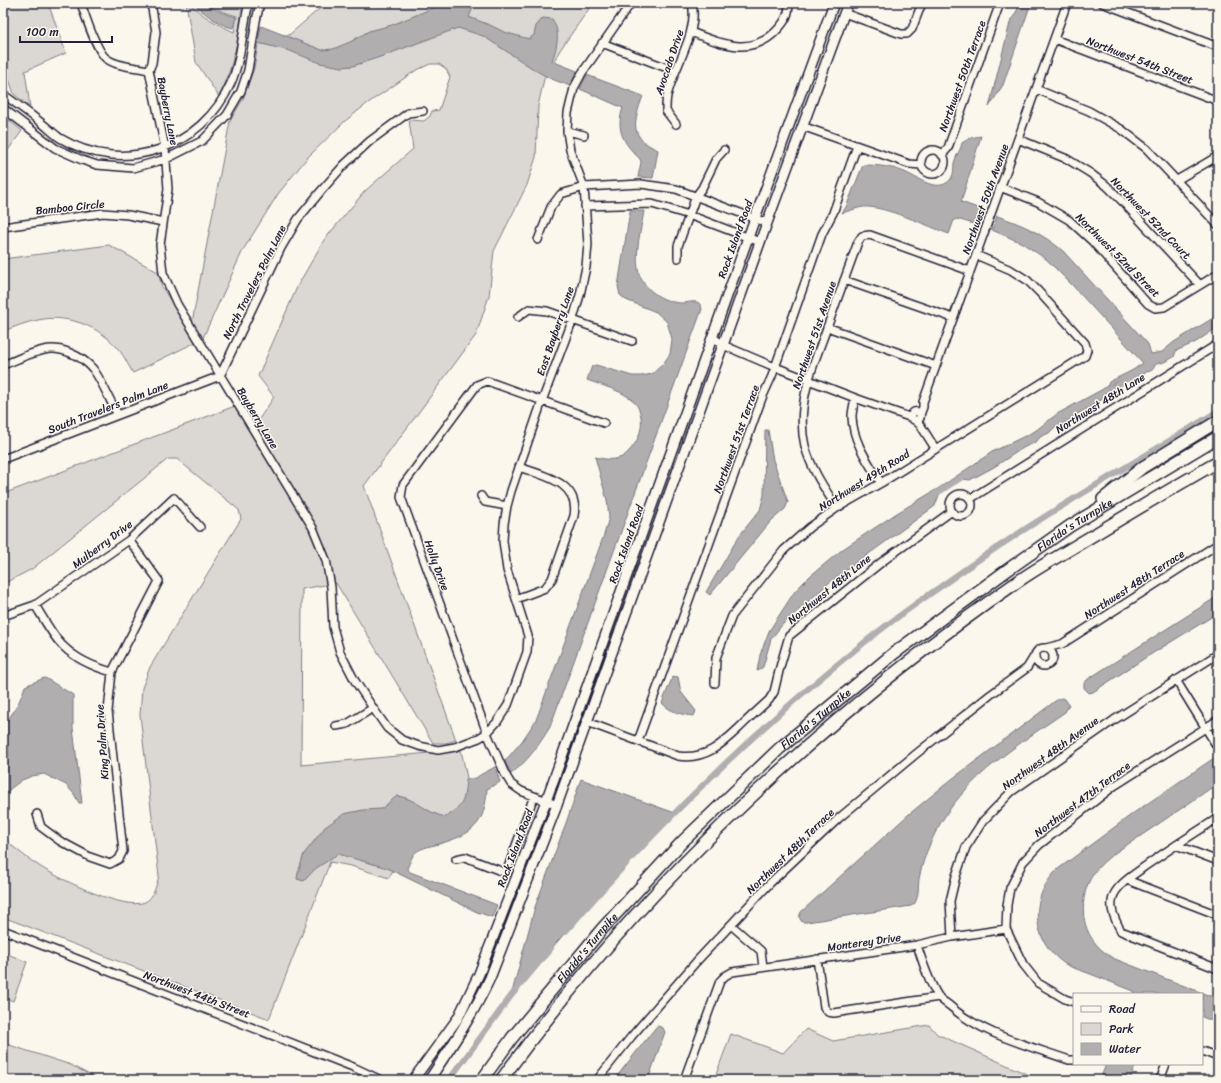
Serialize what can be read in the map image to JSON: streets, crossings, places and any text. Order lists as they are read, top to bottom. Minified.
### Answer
{"streets":{"highway":["Florida's Turnpike"],"main road":["Rock Island Road"],"street":["Northwest 54th Street","Avocado Drive","Northwest 50th Terrace","Bayberry Lane","Northwest 50th Avenue","Bamboo Circle","Northwest 52nd Court","Northwest 52nd Street","North Travelers Palm Lane","East Bayberry Lane","Northwest 51st Avenue","Northwest 48th Lane","South Travelers Palm Lane","Northwest 51st Terrace","Northwest 49th Road","Mulberry Drive","Holly Drive","Northwest 48th Terrace","King Palm Drive","Northwest 48th Avenue","Northwest 47th Terrace","Monterey Drive","Northwest 44th Street"]},"crossings":[["Northwest 54th Street","Northwest 50th Avenue"],["Bayberry Lane","Bamboo Circle"],["Bayberry Lane","North Travelers Palm Lane"],["Bayberry Lane","East Bayberry Lane"],["Bayberry Lane","South Travelers Palm Lane"],["Bayberry Lane","Holly Drive"],["Northwest 50th Avenue","Northwest 52nd Court"],["Northwest 50th Avenue","Northwest 52nd Street"],["Northwest 50th Avenue","Northwest 51st Avenue"],["Northwest 50th Avenue","Northwest 49th Road"],["Northwest 52nd Court","Northwest 52nd Street"],["Rock Island Road","Holly Drive"],["North Travelers Palm Lane","South Travelers Palm Lane"],["East Bayberry Lane","Holly Drive"],["Northwest 51st Avenue","Northwest 49th Road"],["Northwest 48th Lane","Northwest 51st Terrace"],["Mulberry Drive","King Palm Drive"],["Northwest 48th Avenue","Monterey Drive"],["Northwest 47th Terrace","Monterey Drive"]],"legend":["Road","Park","Water"],"scale_bar":"100 m"}
